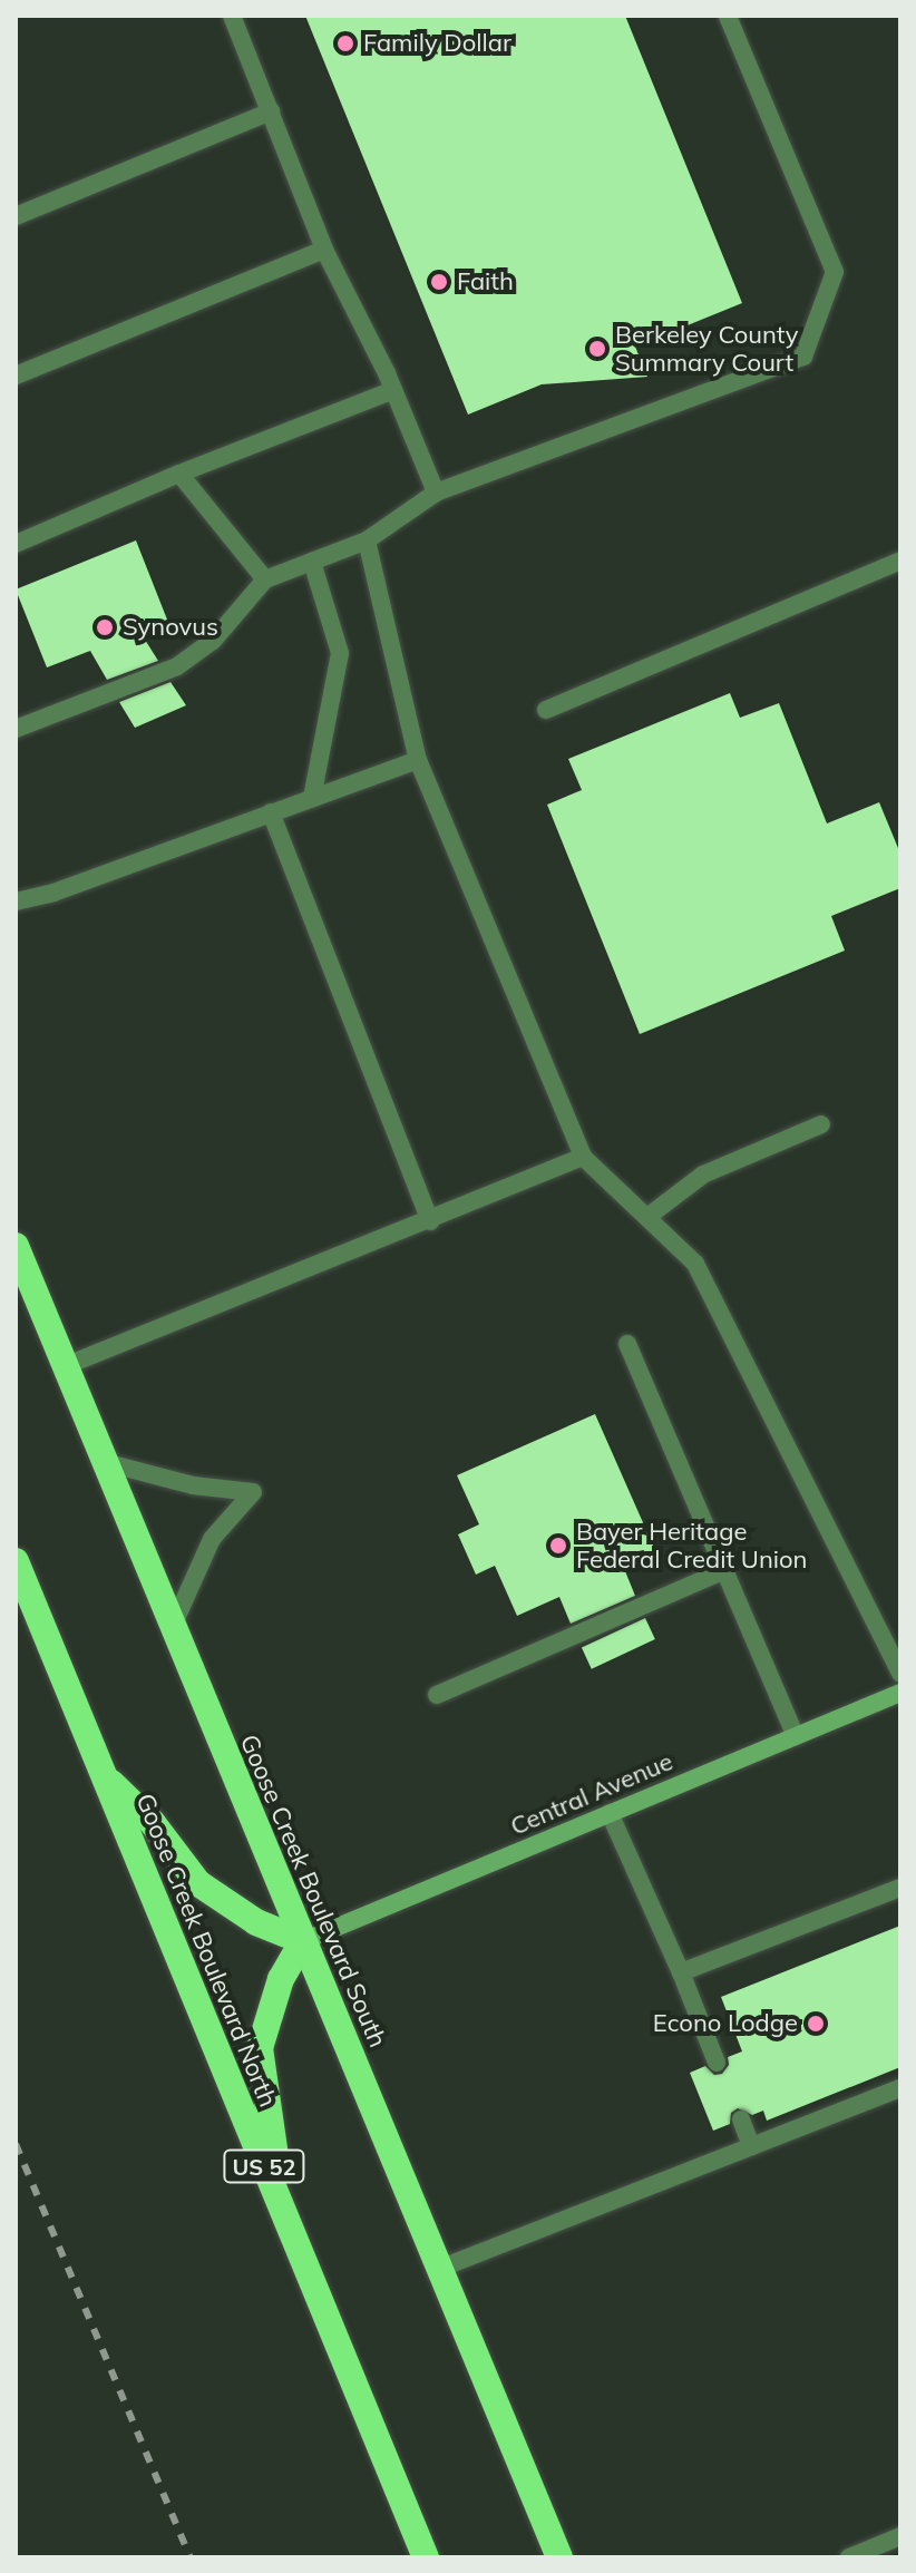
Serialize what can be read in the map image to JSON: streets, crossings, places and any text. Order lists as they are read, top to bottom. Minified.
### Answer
{"streets":{"highway":["Goose Creek Boulevard South","Goose Creek Boulevard North","US 52"],"street":["Central Avenue"]},"crossings":[["Central Avenue","Goose Creek Boulevard South"]],"places":["Family Dollar","Faith","Berkeley County Summary Court","Synovus","Bayer Heritage Federal Credit Union","Econo Lodge"]}
